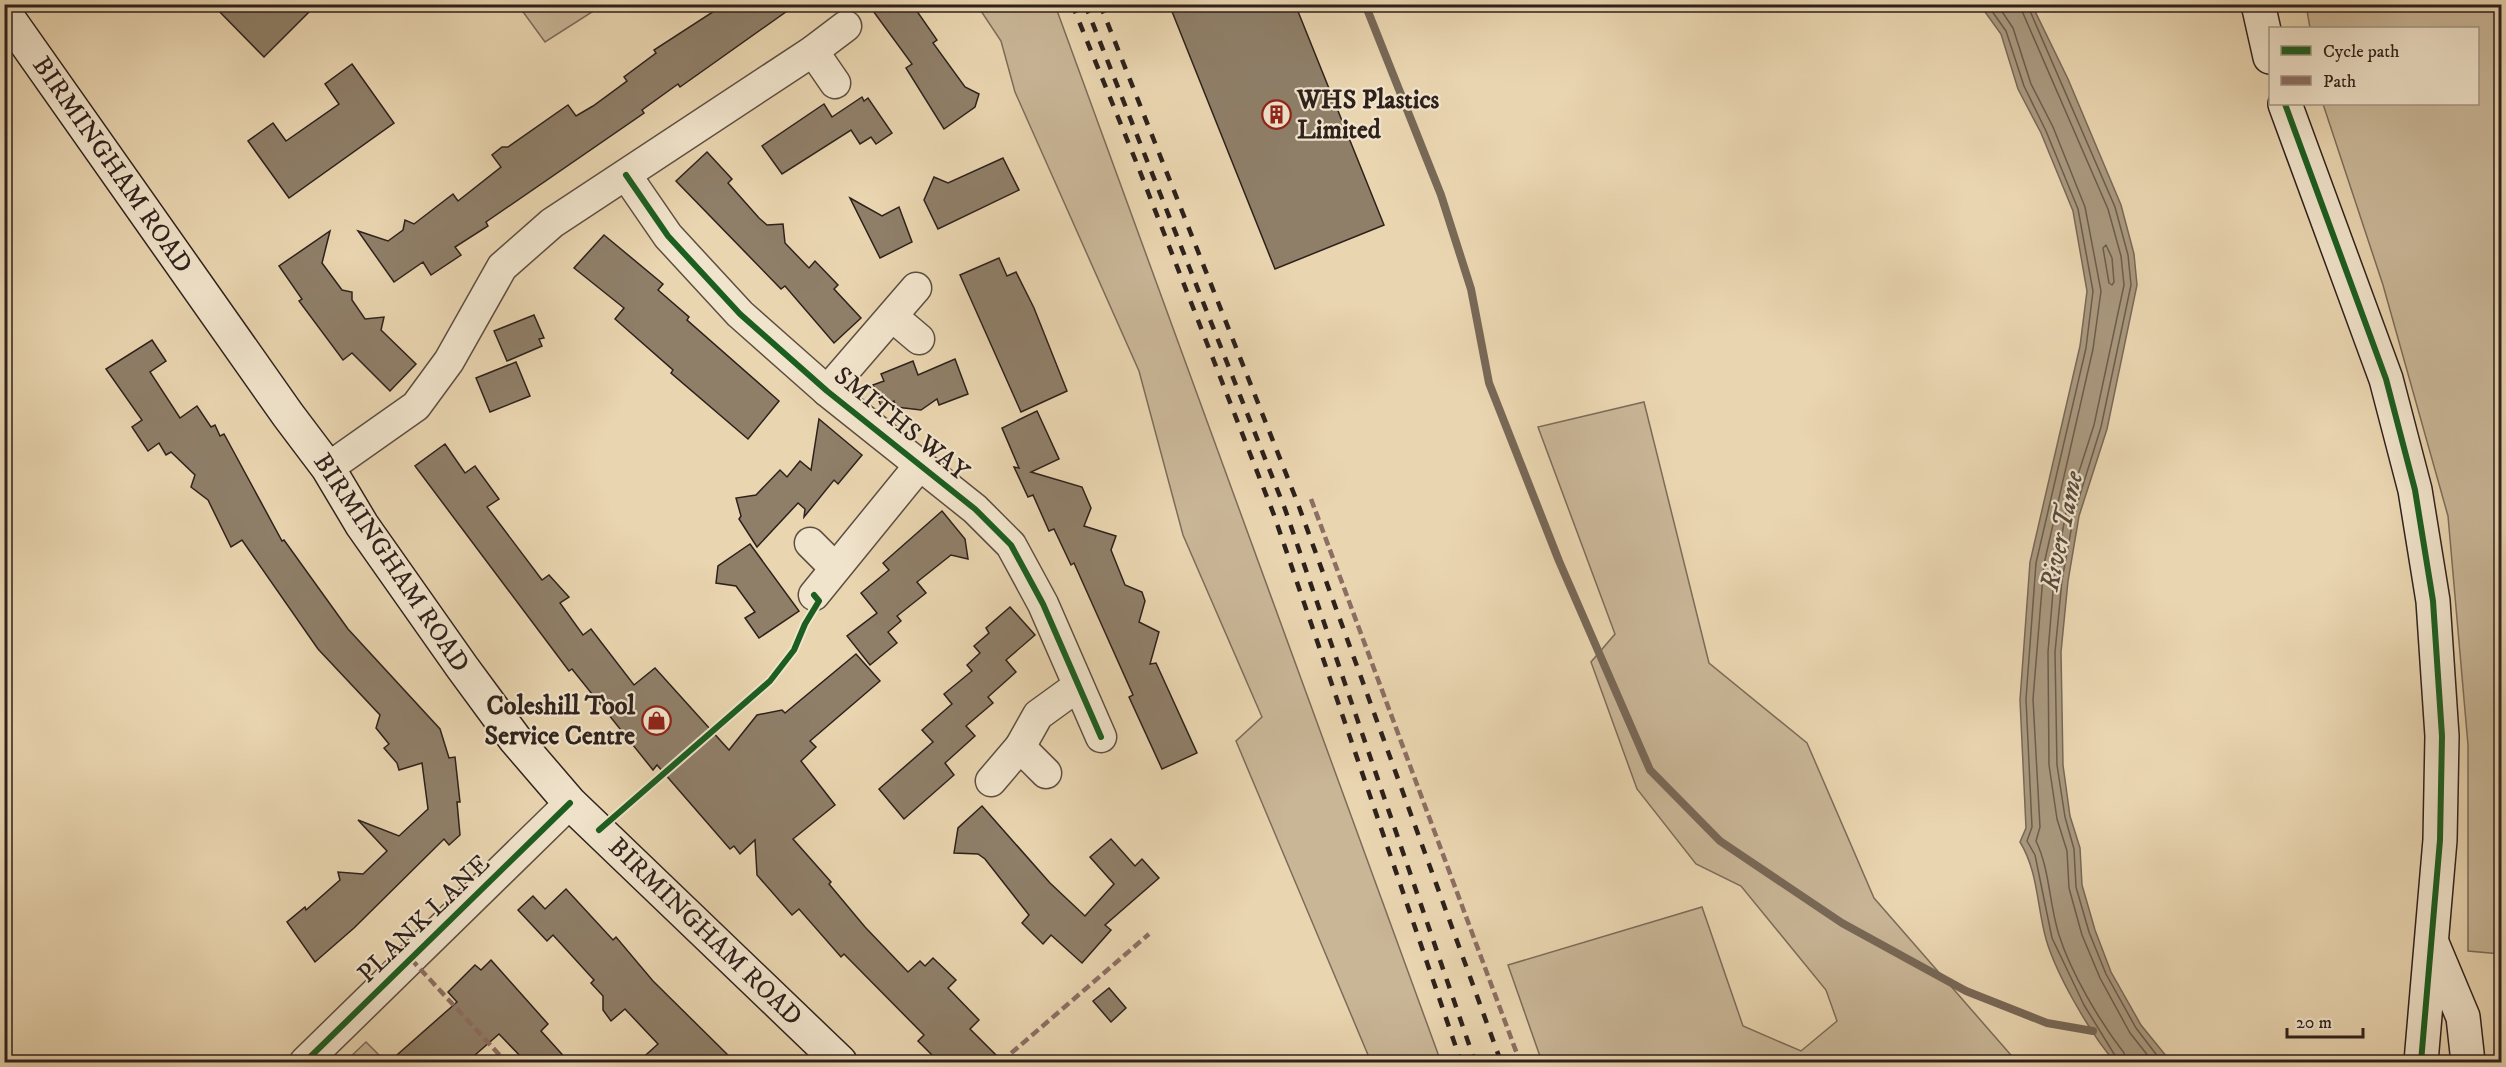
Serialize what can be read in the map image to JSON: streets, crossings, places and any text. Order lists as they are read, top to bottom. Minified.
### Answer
{"streets":{"main road":["BIRMINGHAM ROAD"],"street":["SMITHS WAY","PLANK LANE"]},"crossings":[["BIRMINGHAM ROAD","PLANK LANE"]],"water":["River Tame"],"places":{"building":["WHS Plastics Limited"],"shop":["Coleshill Tool Service Centre"]},"legend":["Cycle path","Path"],"scale_bar":"20 m"}
